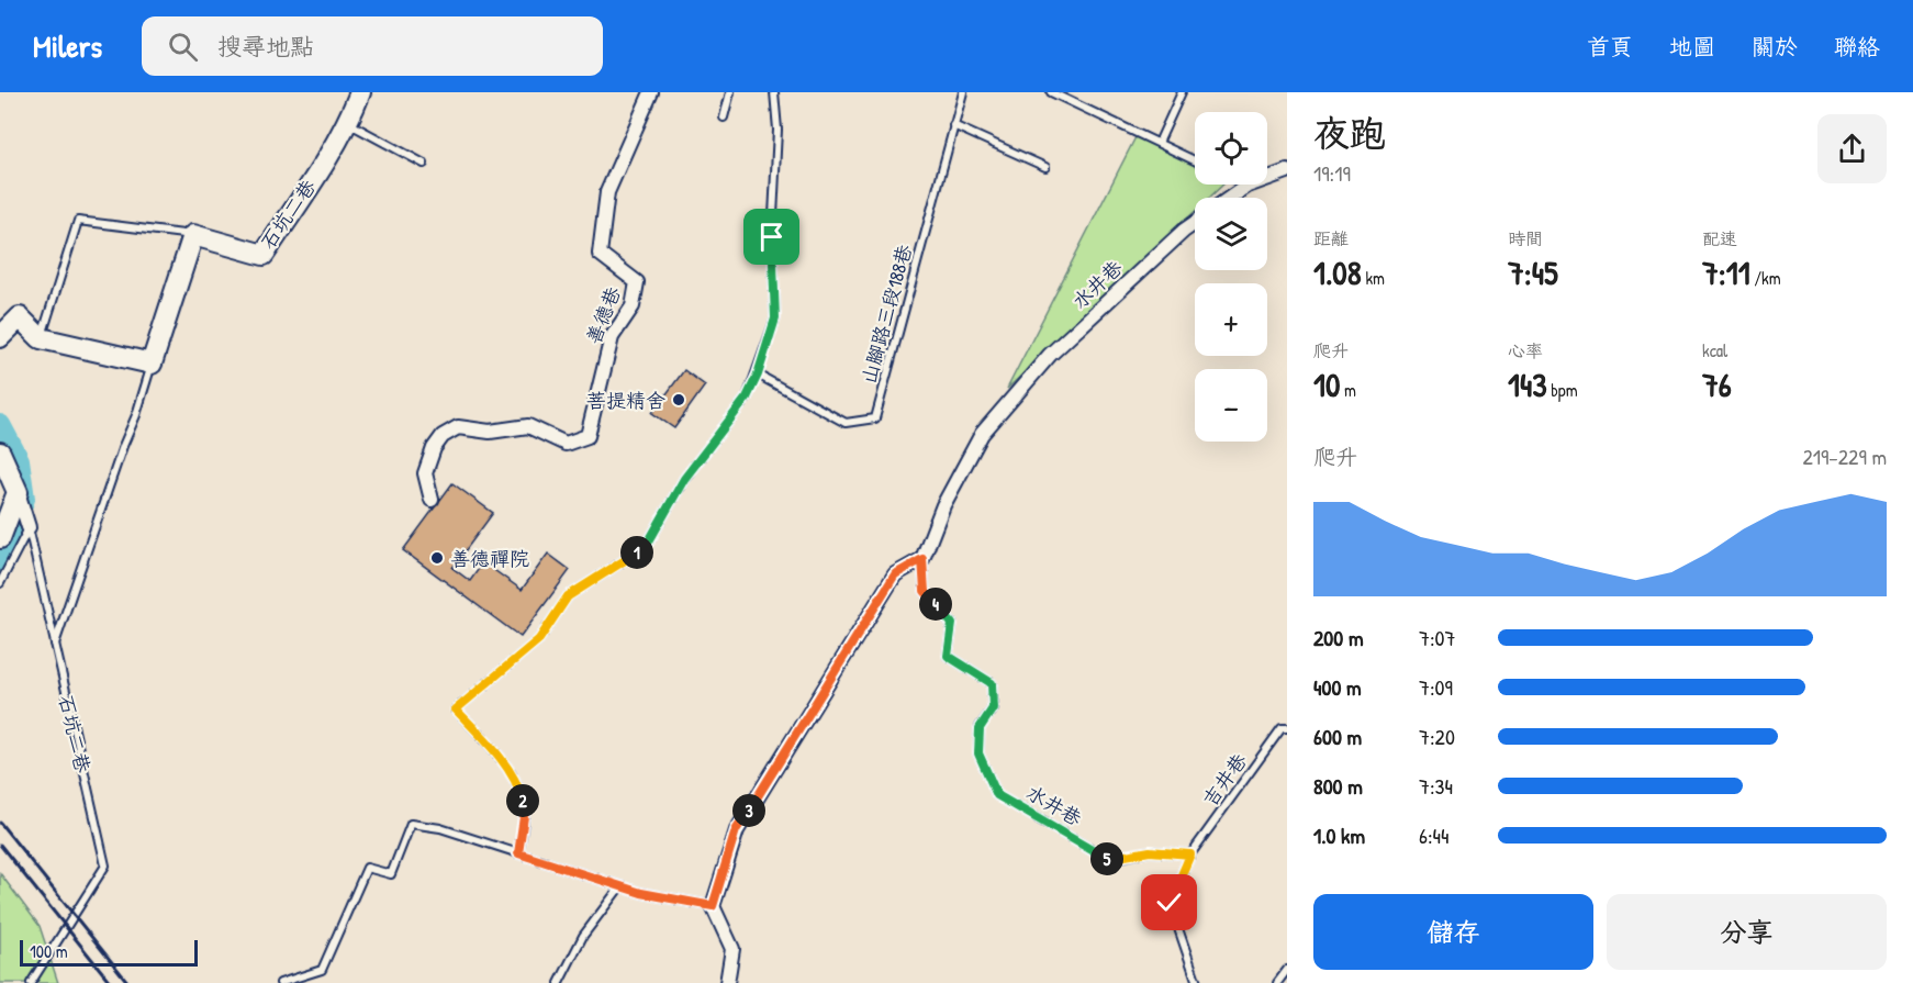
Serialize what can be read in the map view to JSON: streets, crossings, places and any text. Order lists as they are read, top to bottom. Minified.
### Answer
{"streets":{"street":["石坑二巷","水井巷","善德巷"],"lane":["山腳路三段188巷","吉井巷"]},"crossings":[["水井巷","吉井巷"]],"places":["菩提精舍","善德禪院"],"scale_bar":"100 m","page":{"header":"Milers","search":"搜尋地點","nav":["首頁","地圖","關於","聯絡"],"heading":["夜跑","19:19"],"map_buttons":["+","−"],"stats":[["距離","1.08 km"],["時間","7:45"],["配速","7:11 /km"],["爬升","10 m"],["心率","143 bpm"],["kcal","76"]],"chart":["爬升","219–229 m"],"pins":["1","4","2","3","5"],"list":[{"name":"200 m","note":"7:07"},{"name":"400 m","note":"7:09"},{"name":"600 m","note":"7:20"},{"name":"800 m","note":"7:34"},{"name":"1.0 km","note":"6:44"}],"buttons":["儲存","分享"],"scale":"100 m"}}
